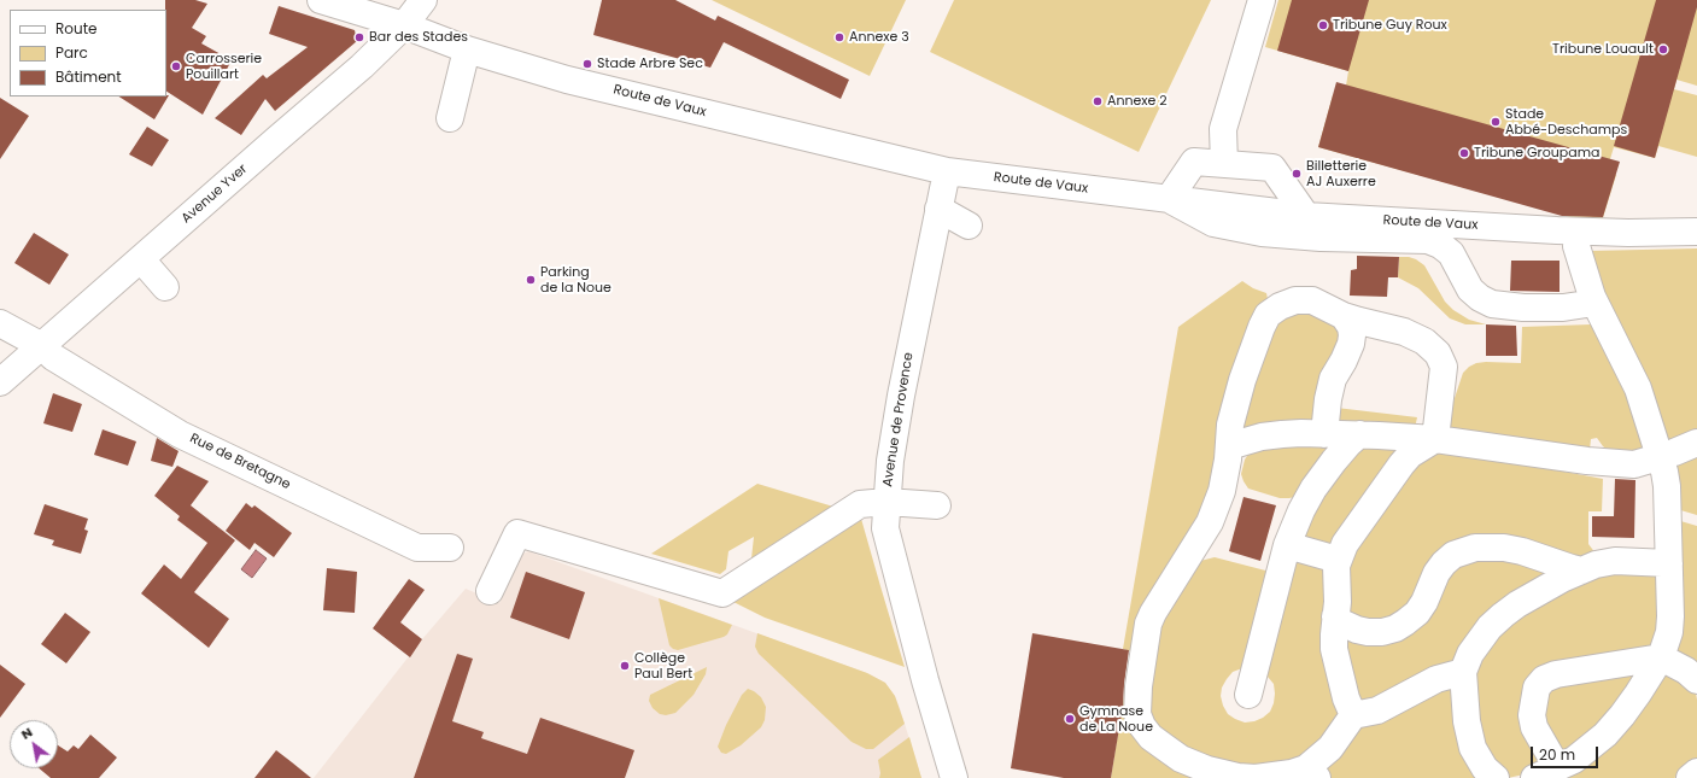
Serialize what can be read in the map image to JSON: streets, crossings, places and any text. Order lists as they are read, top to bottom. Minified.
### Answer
{"streets":{"street":["Route de Vaux","Avenue Yver","Avenue de Provence","Rue de Bretagne"]},"crossings":[["Route de Vaux","Avenue Yver"],["Route de Vaux","Avenue de Provence"],["Avenue Yver","Rue de Bretagne"]],"places":["Tribune Guy Roux","Bar des Stades","Annexe 3","Tribune Louault","Stade Arbre Sec","Carrosserie Pouillart","Annexe 2","Stade Abbé-Deschamps","Tribune Groupama","Billetterie AJ Auxerre","Parking de la Noue","Collège Paul Bert","Gymnase de La Noue"],"legend":["Route","Parc","Bâtiment"],"scale_bar":"20 m","north":"top left"}
